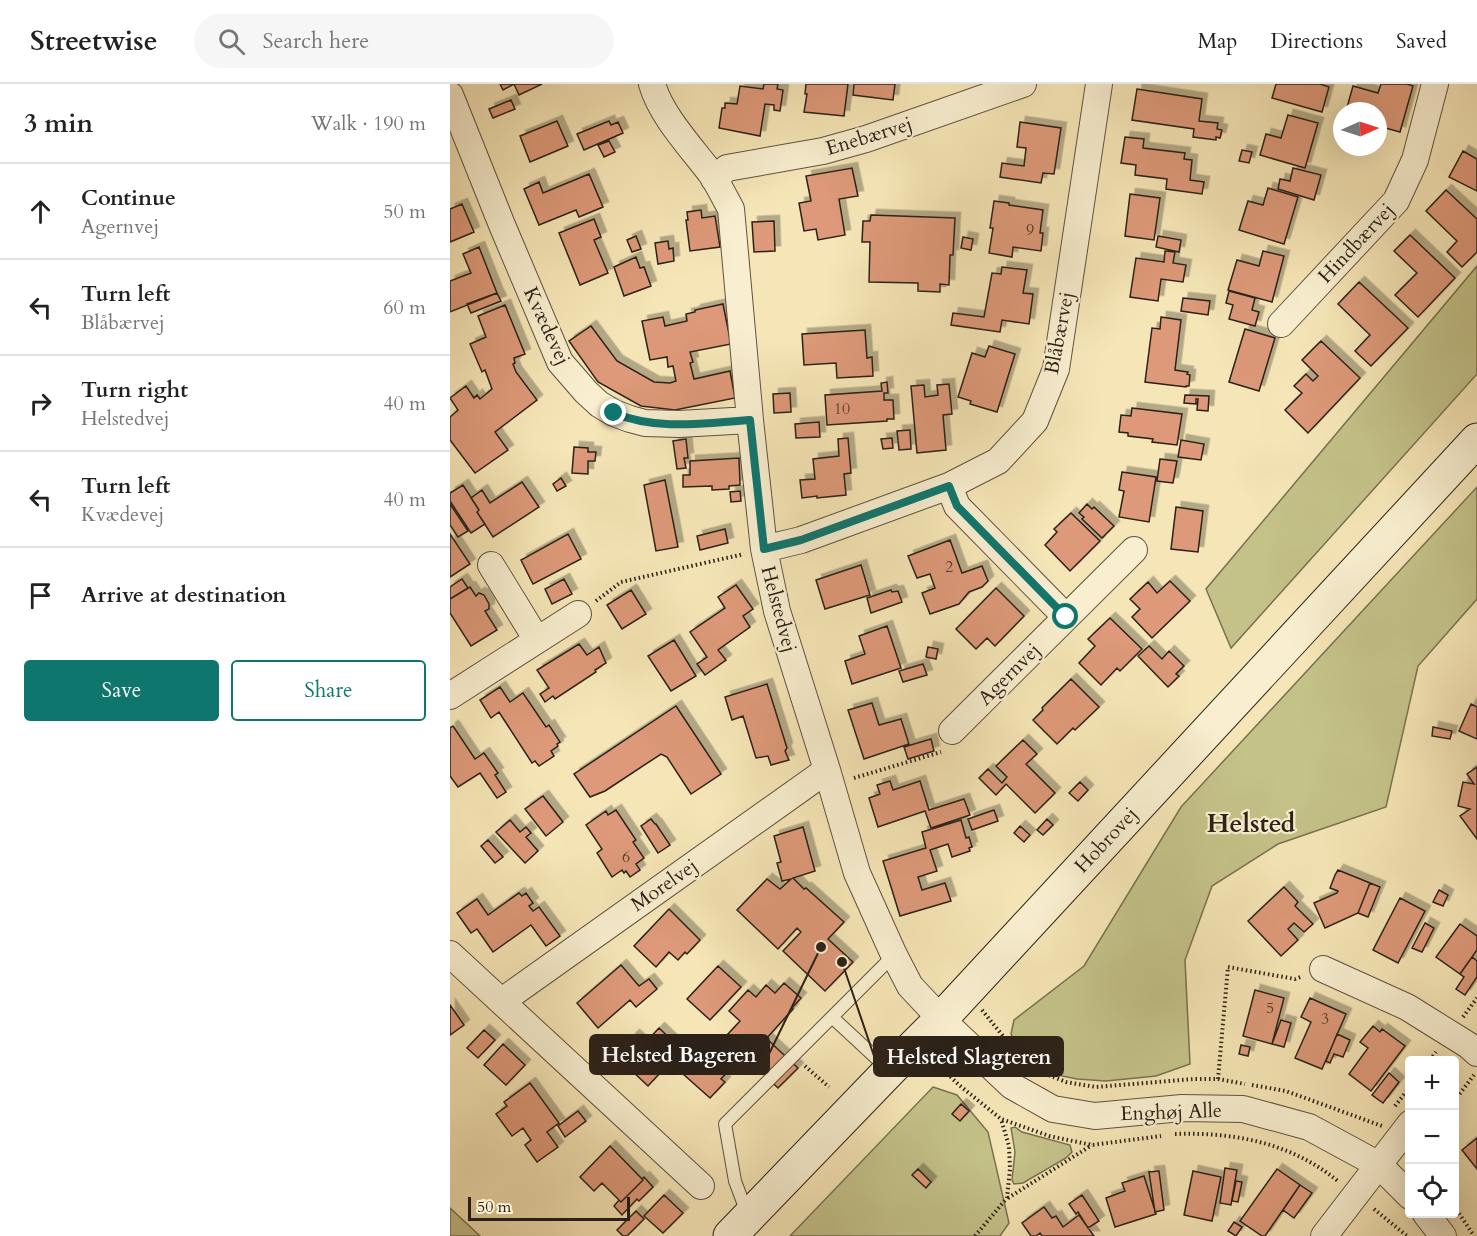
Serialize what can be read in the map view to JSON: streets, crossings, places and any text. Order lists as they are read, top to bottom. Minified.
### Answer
{"streets":{"main road":["Hobrovej"],"street":["Enebærvej","Hindbærvej","Kvædevej","Blåbærvej","Helstedvej","Agernvej","Morelvej","Enghøj Alle"]},"crossings":[["Enebærvej","Helstedvej"],["Kvædevej","Helstedvej"],["Blåbærvej","Helstedvej"],["Helstedvej","Hobrovej"],["Helstedvej","Morelvej"],["Helstedvej","Enghøj Alle"],["Hobrovej","Enghøj Alle"]],"districts":["Helsted"],"places":["Helsted Bageren","Helsted Slagteren"],"house_numbers":["9","10","2","6","5","3"],"scale_bar":"50 m","north":"right","page":{"header":"Streetwise","search":"Search here","nav":["Map","Directions","Saved"],"heading":["3 min","Walk · 190 m"],"list":[["Continue","Agernvej","50 m"],["Turn left","Blåbærvej","60 m"],["Turn right","Helstedvej","40 m"],["Turn left","Kvædevej","40 m"],"Arrive at destination"],"buttons":["Save","Share"],"map_buttons":["+","−"],"scale":"50 m"}}
